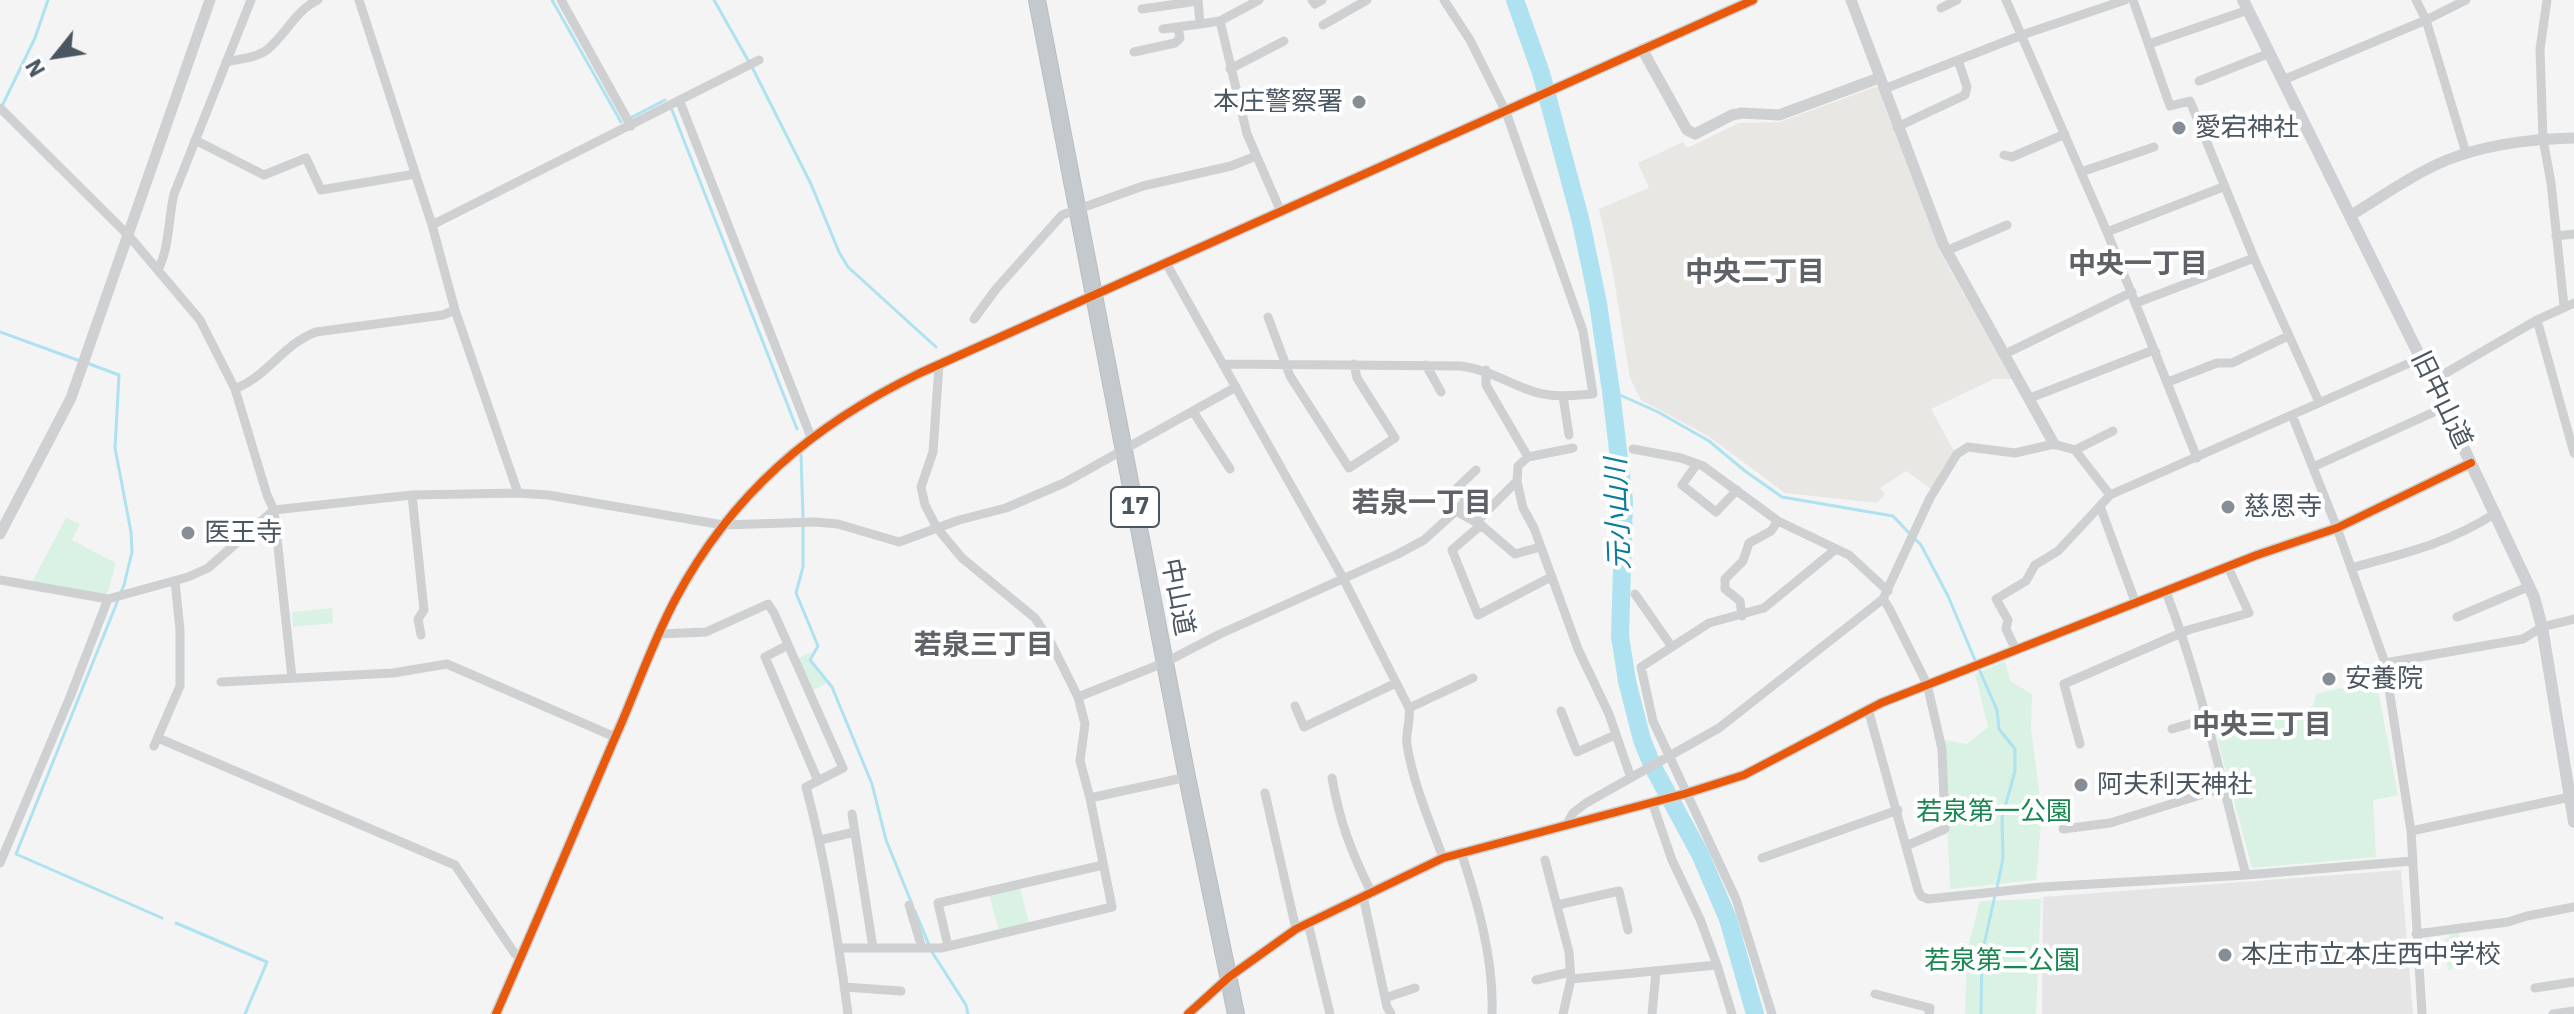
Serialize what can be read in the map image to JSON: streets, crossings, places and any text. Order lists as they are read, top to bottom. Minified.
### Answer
{"streets":{"highway":["17","中山道"],"main road":["旧中山道"]},"districts":["中央一丁目","中央二丁目","若泉一丁目","若泉三丁目","中央三丁目"],"water":["元小山川"],"parks":["若泉第一公園","若泉第二公園"],"places":["本庄警察署","愛宕神社","慈恩寺","医王寺","安養院","阿夫利天神社","本庄市立本庄西中学校"],"north":"bottom left"}
